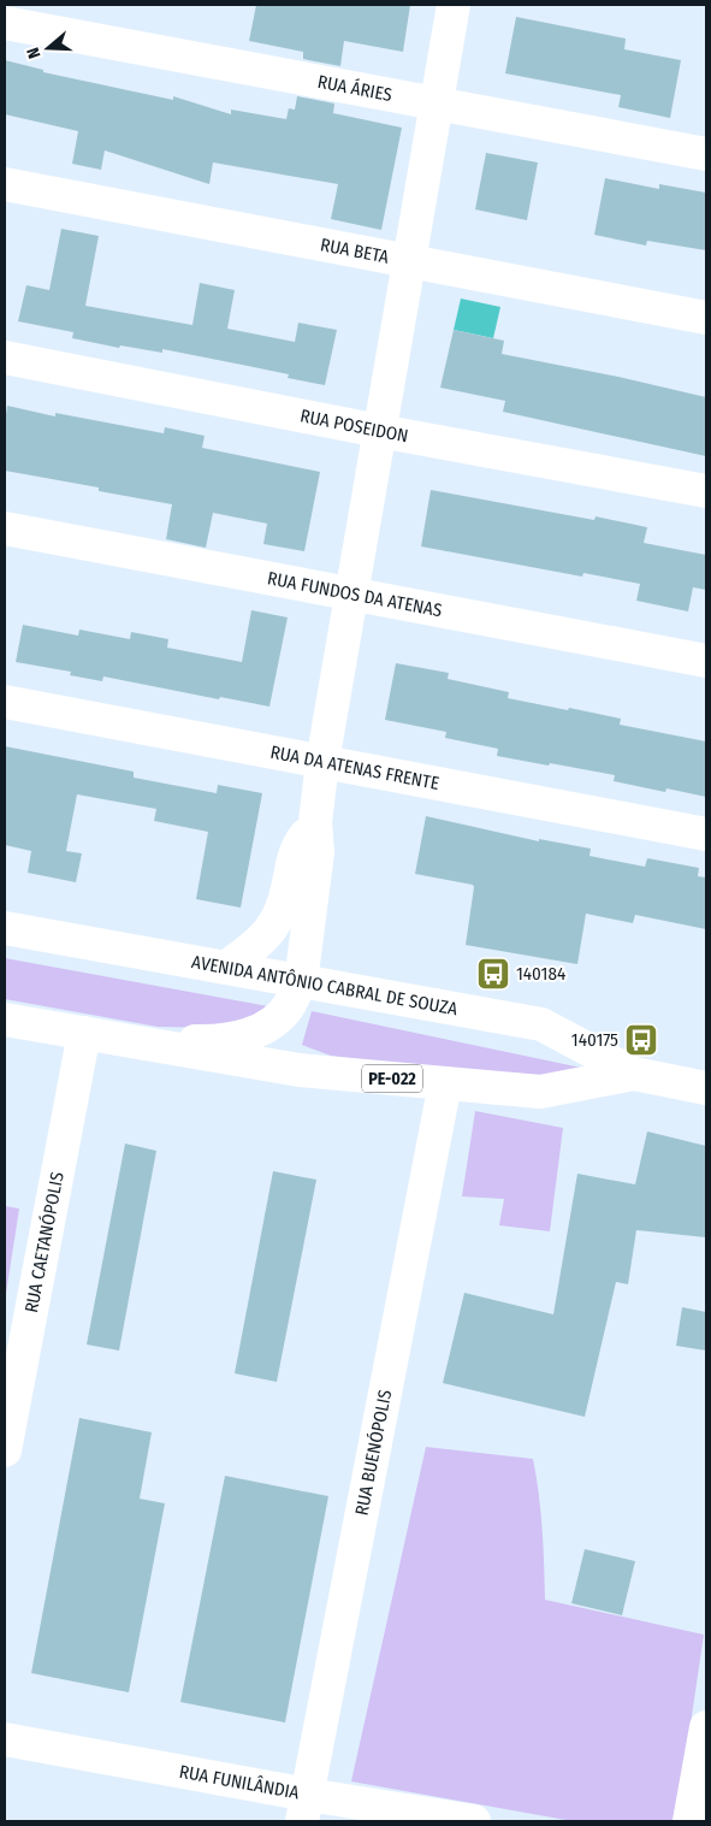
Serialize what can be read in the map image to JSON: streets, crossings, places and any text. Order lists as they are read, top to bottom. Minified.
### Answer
{"streets":{"street":["RUA ÁRIES","RUA BETA","RUA POSEIDON","RUA FUNDOS DA ATENAS","RUA DA ATENAS FRENTE","AVENIDA ANTÔNIO CABRAL DE SOUZA","PE-022","RUA CAETANÓPOLIS","RUA BUENÓPOLIS","RUA FUNILÂNDIA"]},"crossings":[["AVENIDA ANTÔNIO CABRAL DE SOUZA","RUA CAETANÓPOLIS"],["AVENIDA ANTÔNIO CABRAL DE SOUZA","RUA BUENÓPOLIS"],["RUA BUENÓPOLIS","RUA FUNILÂNDIA"]],"places":{"bus stop":["140184","140175"]},"north":"left"}
